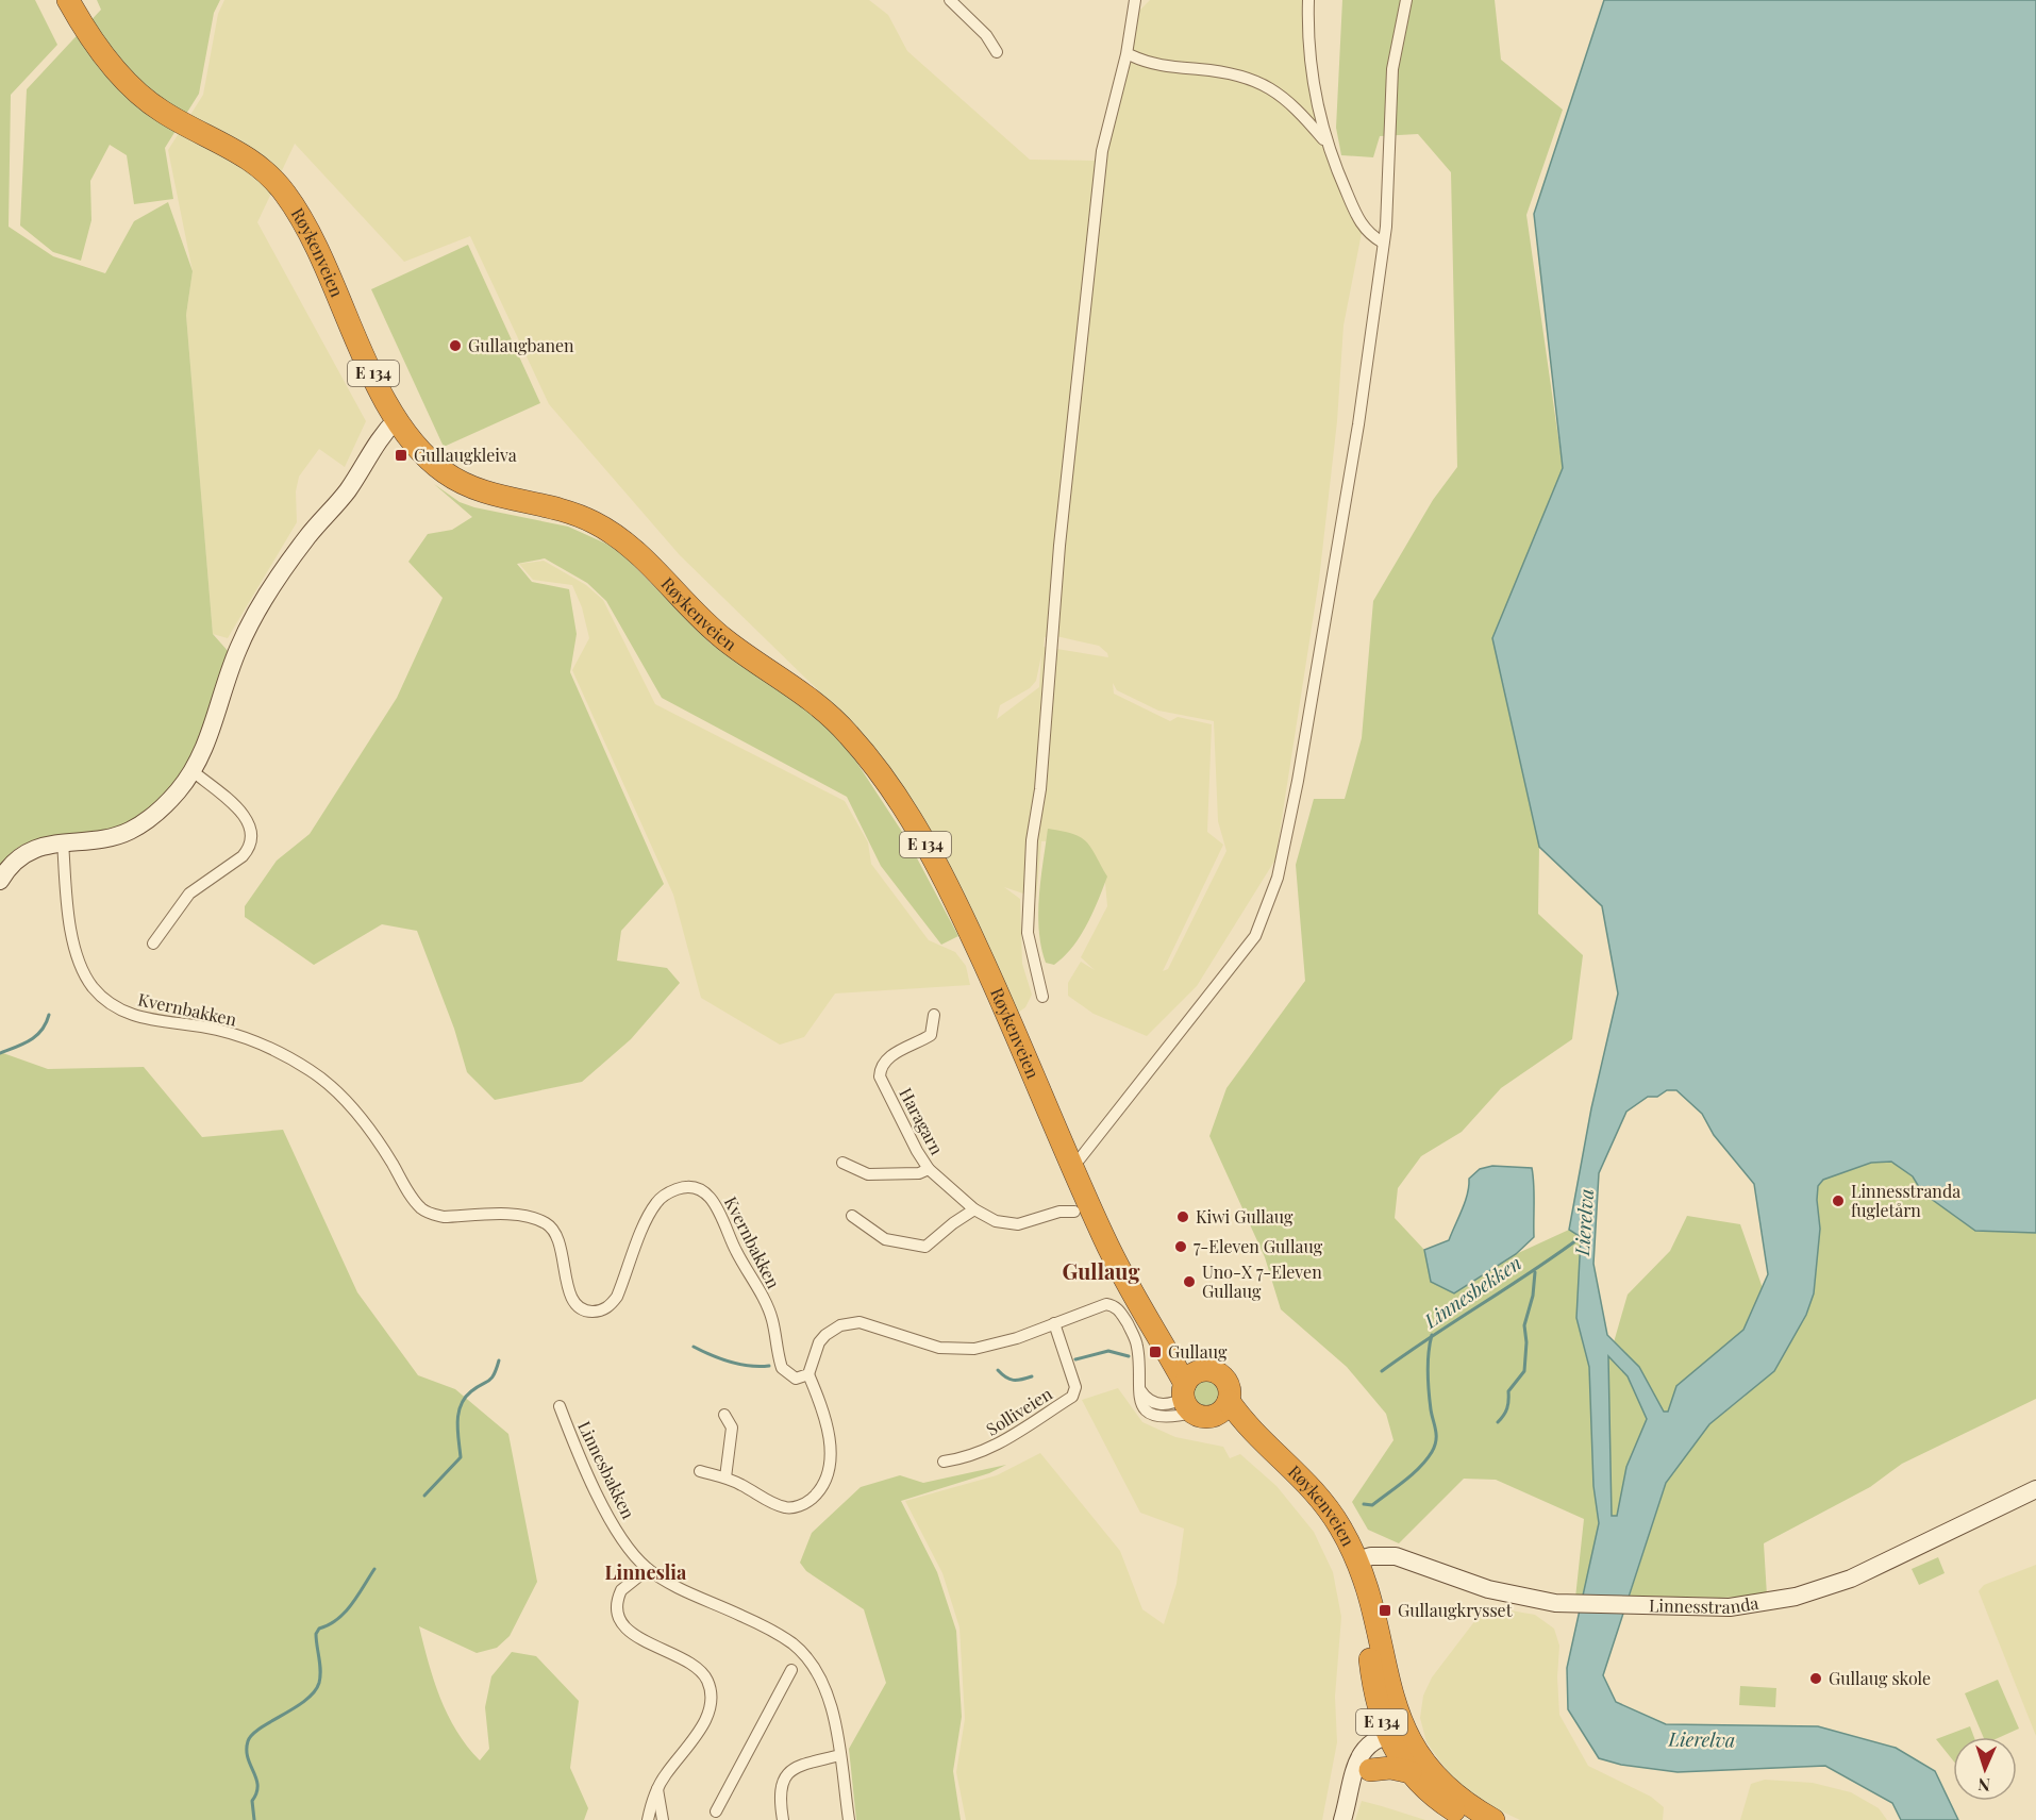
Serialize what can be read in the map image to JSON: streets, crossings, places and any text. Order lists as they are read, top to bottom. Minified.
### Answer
{"streets":{"highway":["Røykenveien","E 134"],"street":["Kvernbakken","Haragarn","Solliveien","Linnesbakken","Linnesstranda"]},"crossings":[["Røykenveien","Linnesstranda"]],"districts":["Gullaug","Linneslia"],"water":["Lierelva","Linnesbekken"],"places":{"other":["Gullaugbanen","Linnesstranda fugletårn","Kiwi Gullaug","7-Eleven Gullaug","Uno-X 7-Eleven Gullaug","Gullaug skole"],"transit":["Gullaugkleiva","Gullaug","Gullaugkrysset"]},"north":"bottom"}
